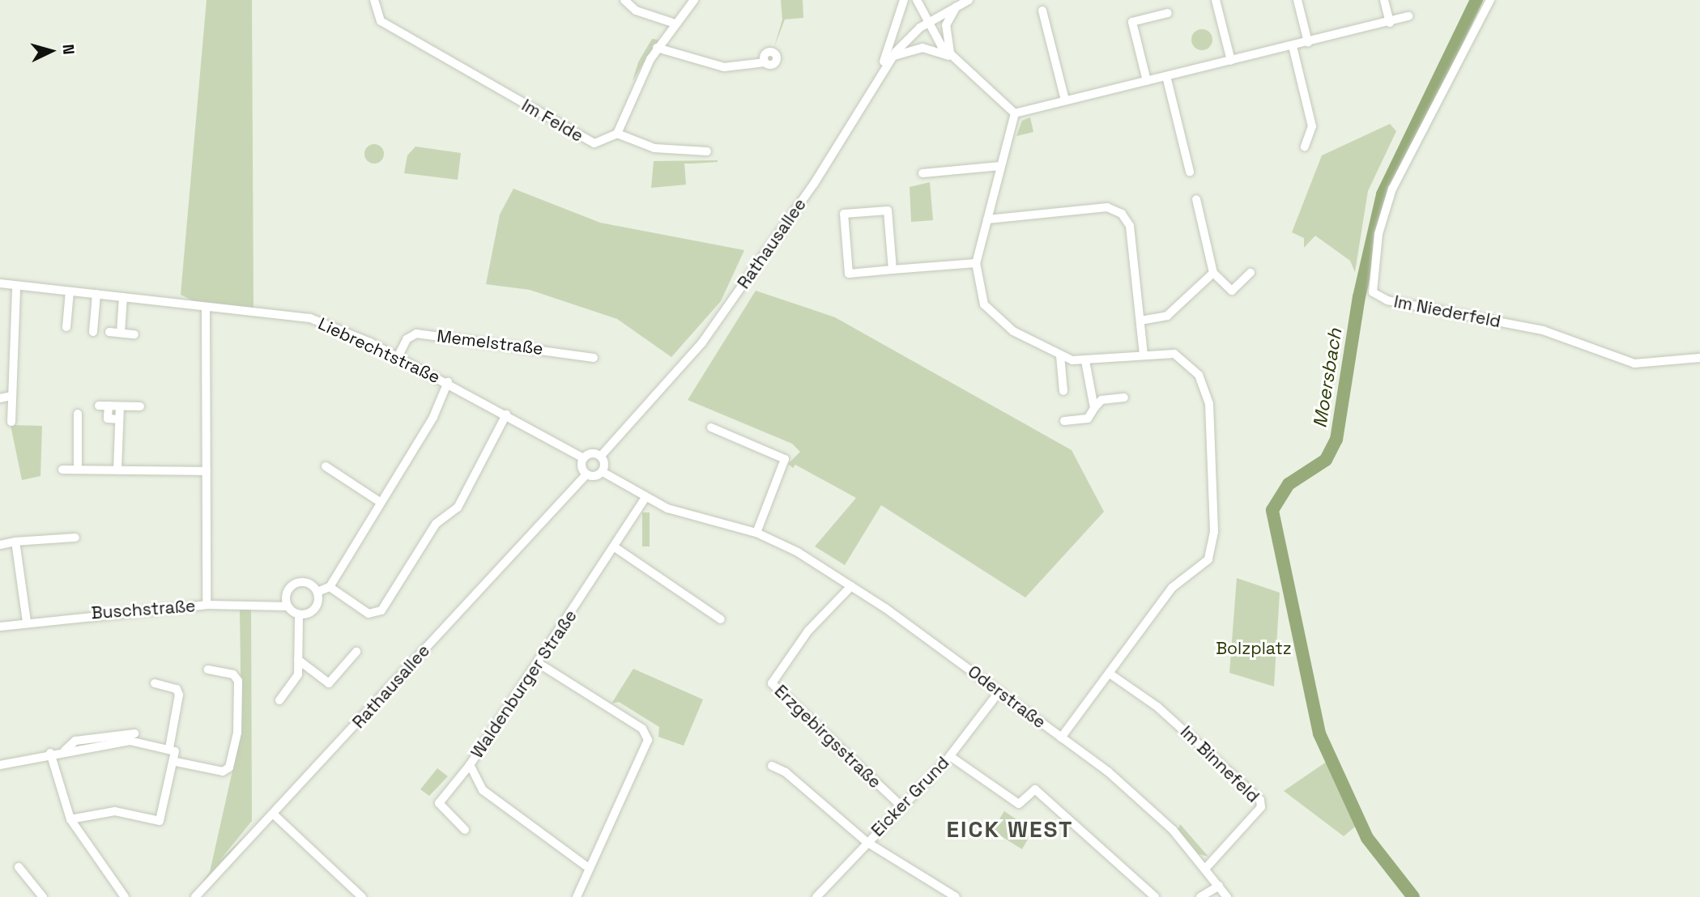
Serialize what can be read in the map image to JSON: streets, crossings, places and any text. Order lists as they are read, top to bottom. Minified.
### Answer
{"streets":{"street":["Im Felde","Rathausallee","Im Niederfeld","Memelstraße","Liebrechtstraße","Buschstraße","Waldenburger Straße","Oderstraße","Erzgebirgsstraße","Im Binnefeld","Eicker Grund"]},"crossings":[["Memelstraße","Liebrechtstraße"],["Waldenburger Straße","Oderstraße"],["Oderstraße","Erzgebirgsstraße"],["Oderstraße","Im Binnefeld"],["Oderstraße","Eicker Grund"],["Erzgebirgsstraße","Eicker Grund"]],"districts":["EICK WEST"],"water":["Moersbach"],"parks":["Bolzplatz"],"north":"right"}
